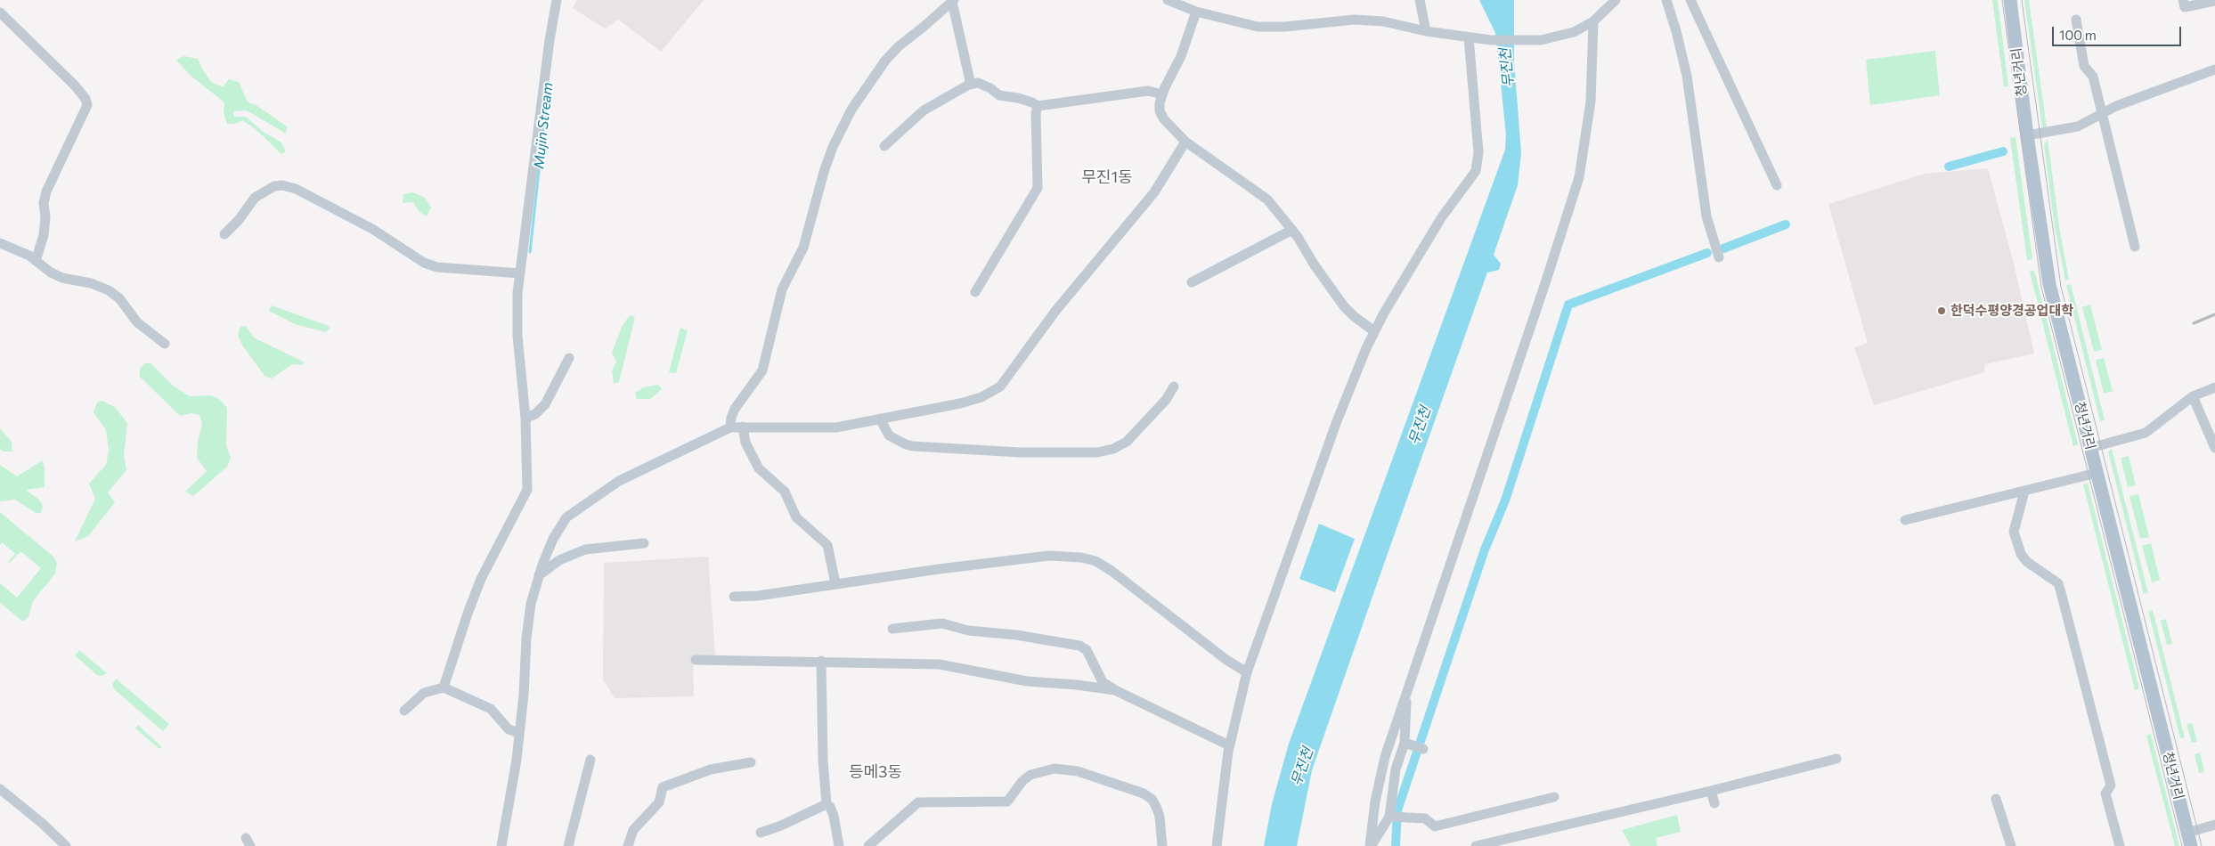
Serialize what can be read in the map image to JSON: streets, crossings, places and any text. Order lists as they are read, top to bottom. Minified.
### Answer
{"streets":{"main road":["청년거리"]},"districts":["무진1동","등메3동"],"water":["무진천","Mujin Stream"],"places":["한덕수평양경공업대학"],"scale_bar":"100 m"}
